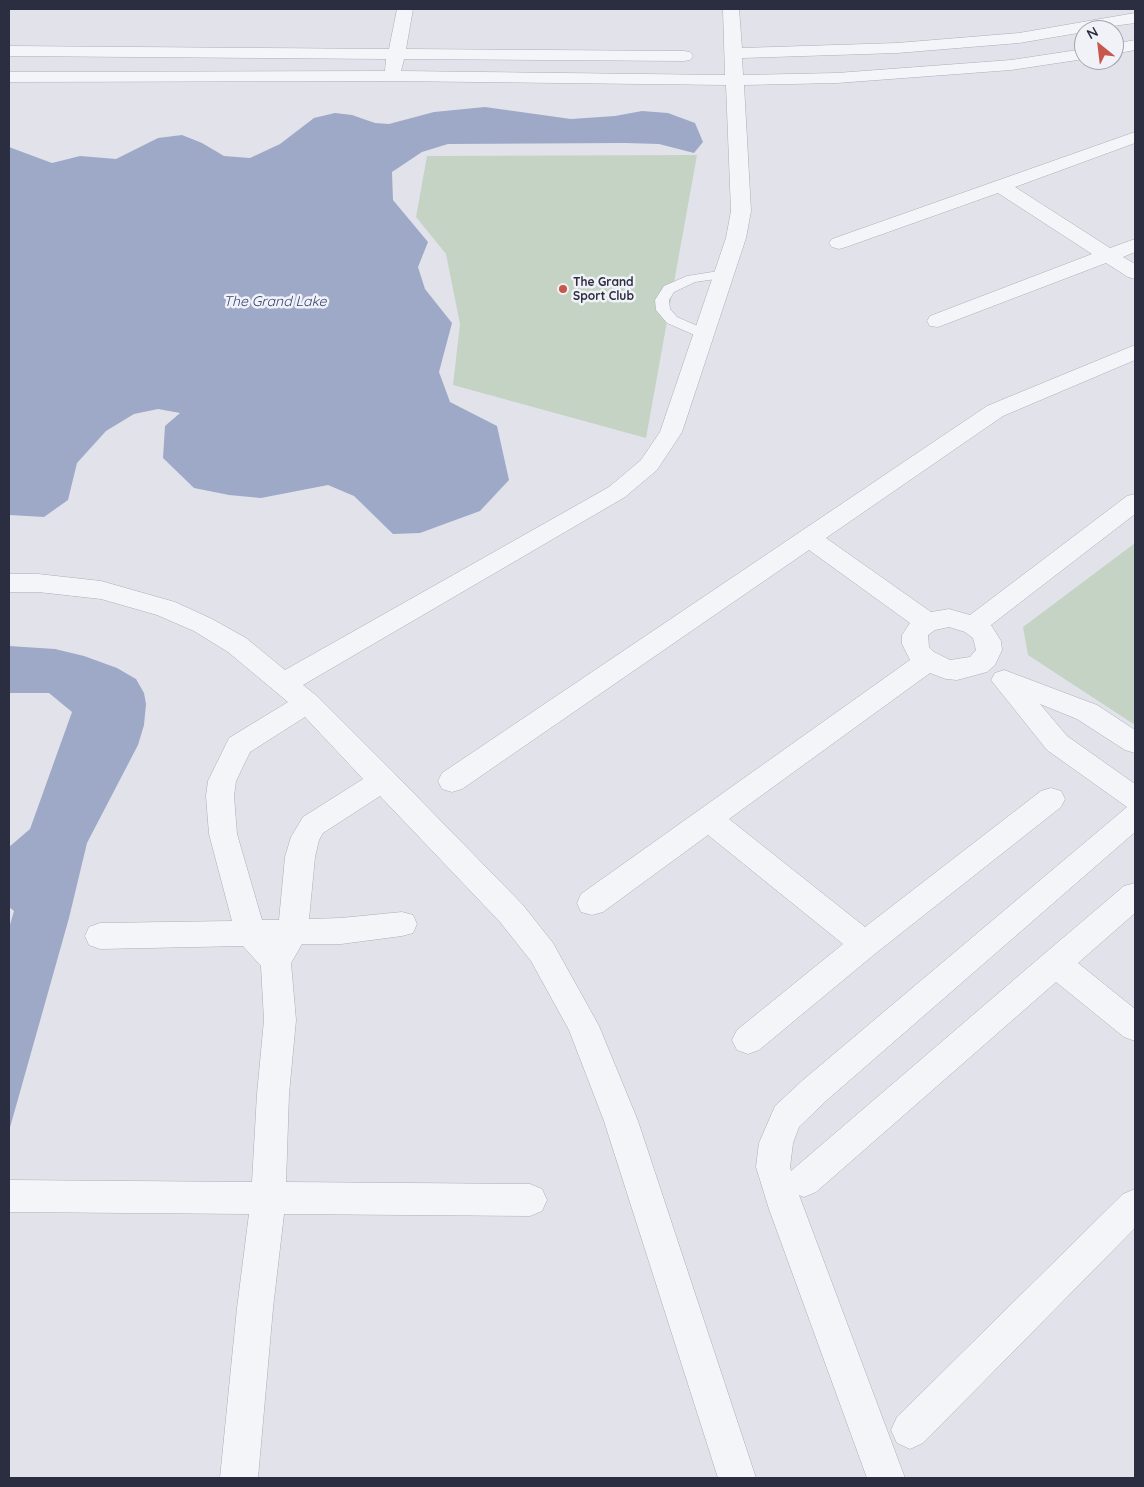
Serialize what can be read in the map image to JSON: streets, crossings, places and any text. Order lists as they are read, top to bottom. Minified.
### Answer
{"water":["The Grand Lake"],"places":["The Grand Sport Club"],"north":"top left"}
